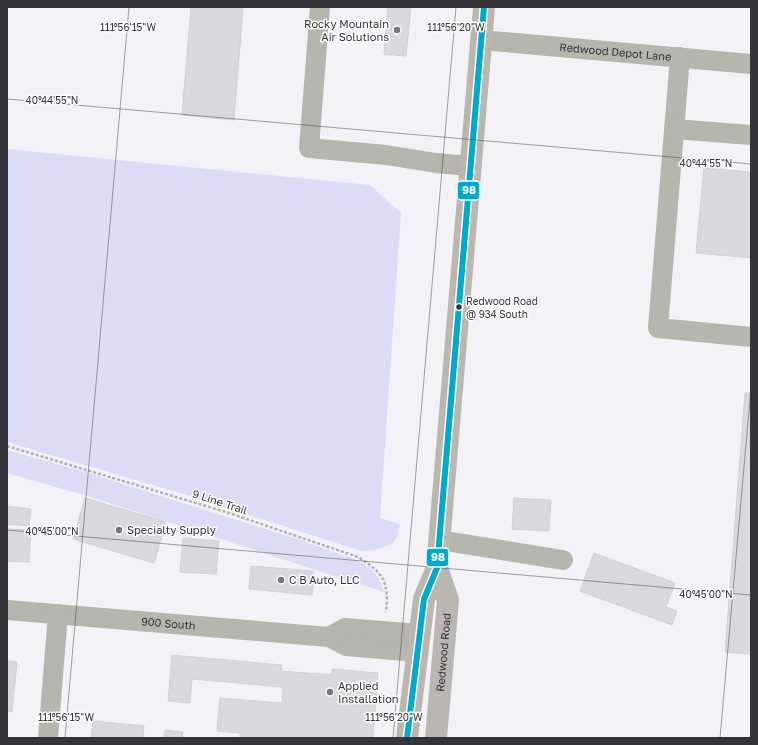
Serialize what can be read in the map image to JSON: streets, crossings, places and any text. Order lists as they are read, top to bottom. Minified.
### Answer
{"streets":{"main road":["Redwood Road"],"street":["Redwood Depot Lane","900 South"],"path":["9 Line Trail"]},"crossings":[["Redwood Depot Lane","Redwood Road"],["900 South","Redwood Road"]],"places":["Rocky Mountain Air Solutions","Redwood Road @ 934 South","Specialty Supply","C B Auto, LLC","Applied Installation"],"lines":["transit line 98"],"coordinates":["111°56'15\"W","111°56'20\"W","40°44'55\"N","40°45'00\"N"]}
